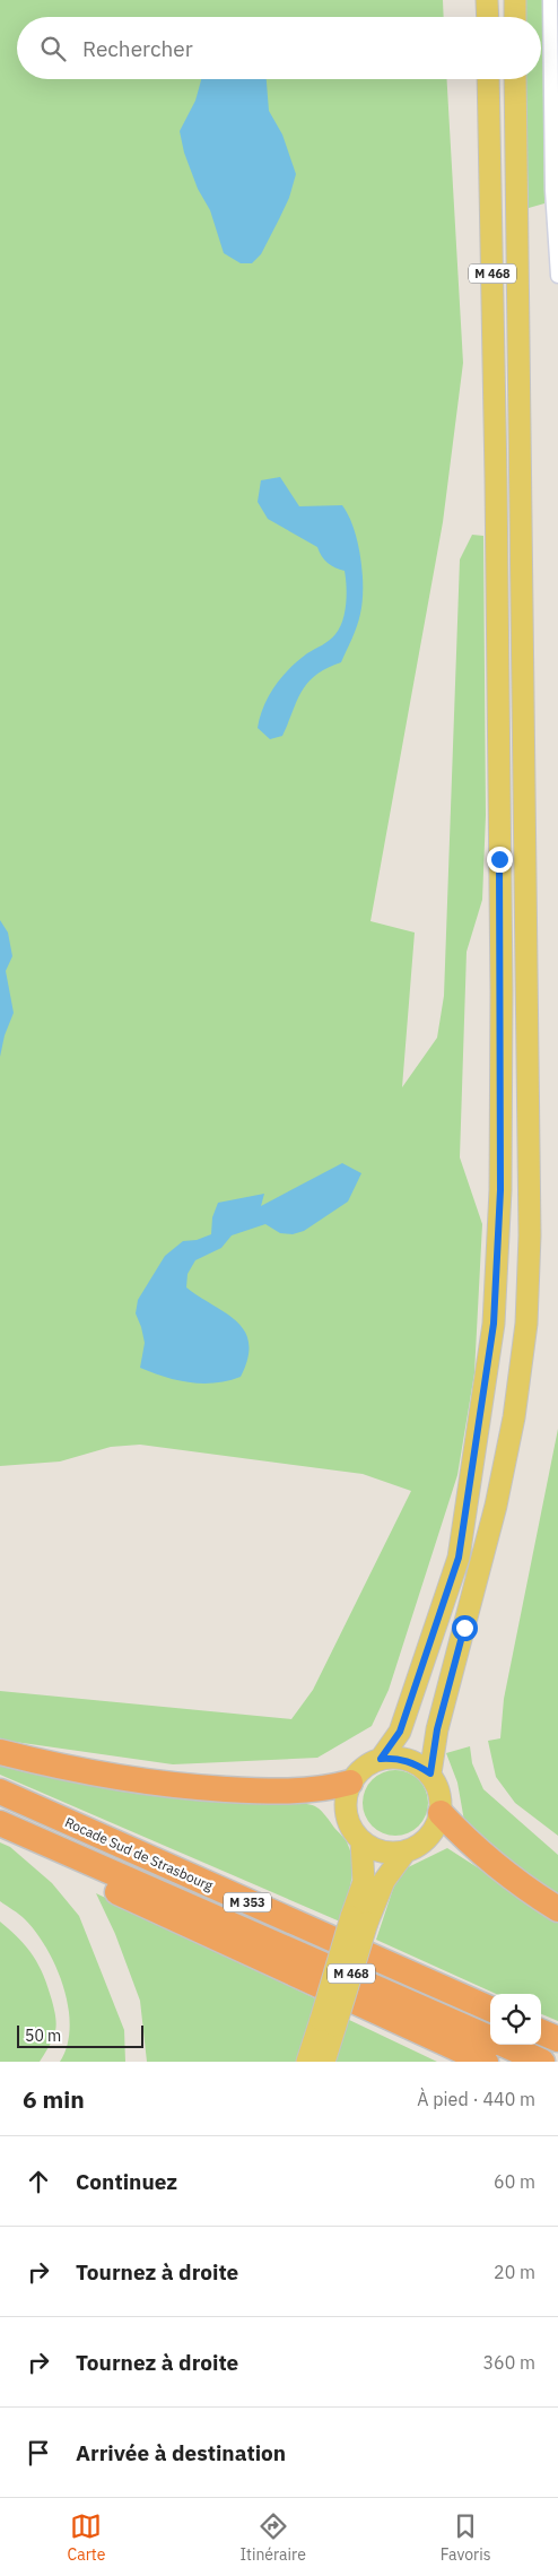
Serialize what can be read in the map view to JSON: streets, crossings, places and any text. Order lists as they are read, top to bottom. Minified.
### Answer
{"streets":{"highway":["Rocade Sud de Strasbourg","M 353"],"main road":["M 468"]},"scale_bar":"50 m","page":{"search":"Rechercher","scale":"50 m","heading":["6 min","À pied · 440 m"],"list":[["Continuez","60 m"],["Tournez à droite","20 m"],["Tournez à droite","360 m"],"Arrivée à destination"],"nav":["Carte","Itinéraire","Favoris"]}}
